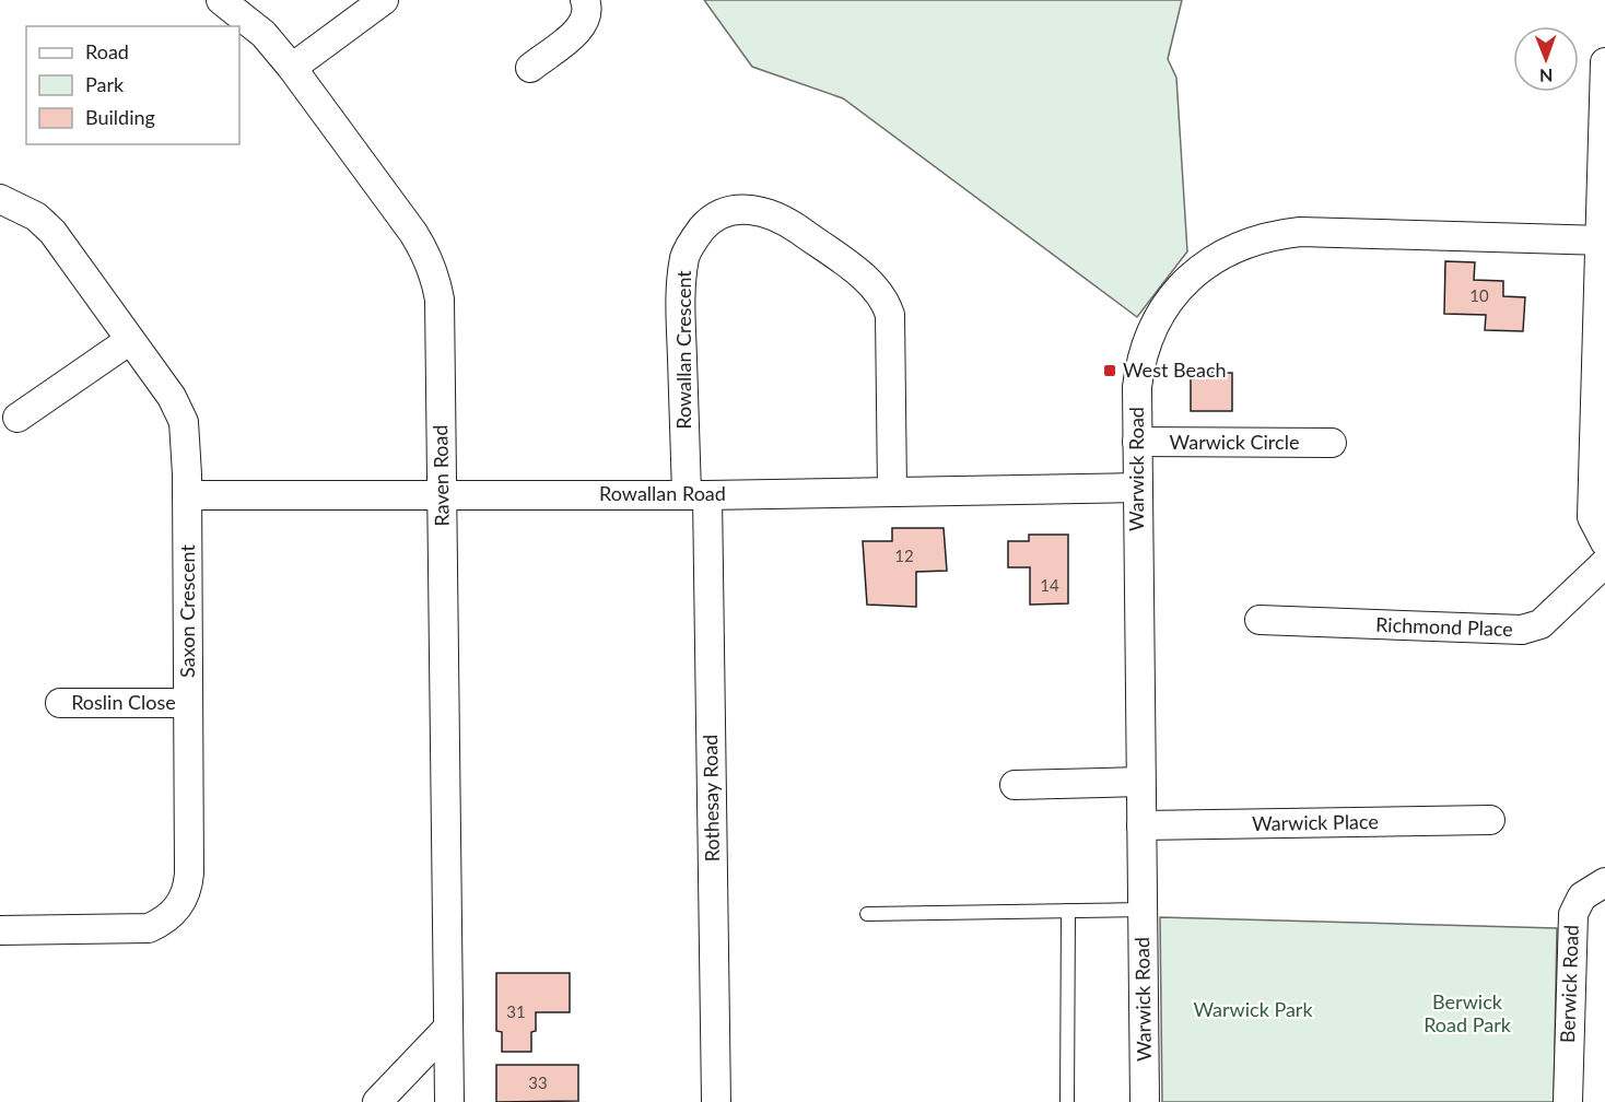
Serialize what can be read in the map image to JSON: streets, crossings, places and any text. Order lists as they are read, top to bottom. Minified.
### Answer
{"streets":{"street":["Rowallan Crescent","Warwick Circle","Warwick Road","Raven Road","Rowallan Road","Saxon Crescent","Richmond Place","Roslin Close","Rothesay Road","Warwick Place","Berwick Road"]},"crossings":[["Rowallan Crescent","Rowallan Road"],["Rowallan Crescent","Rothesay Road"],["Warwick Circle","Warwick Road"],["Warwick Road","Rowallan Road"],["Warwick Road","Warwick Place"],["Raven Road","Rowallan Road"],["Rowallan Road","Saxon Crescent"],["Rowallan Road","Rothesay Road"],["Saxon Crescent","Roslin Close"]],"parks":["Berwick Road Park","Warwick Park"],"places":{"transit":["West Beach"]},"house_numbers":["10","12","14","31","33"],"legend":["Road","Park","Building"],"north":"bottom"}
